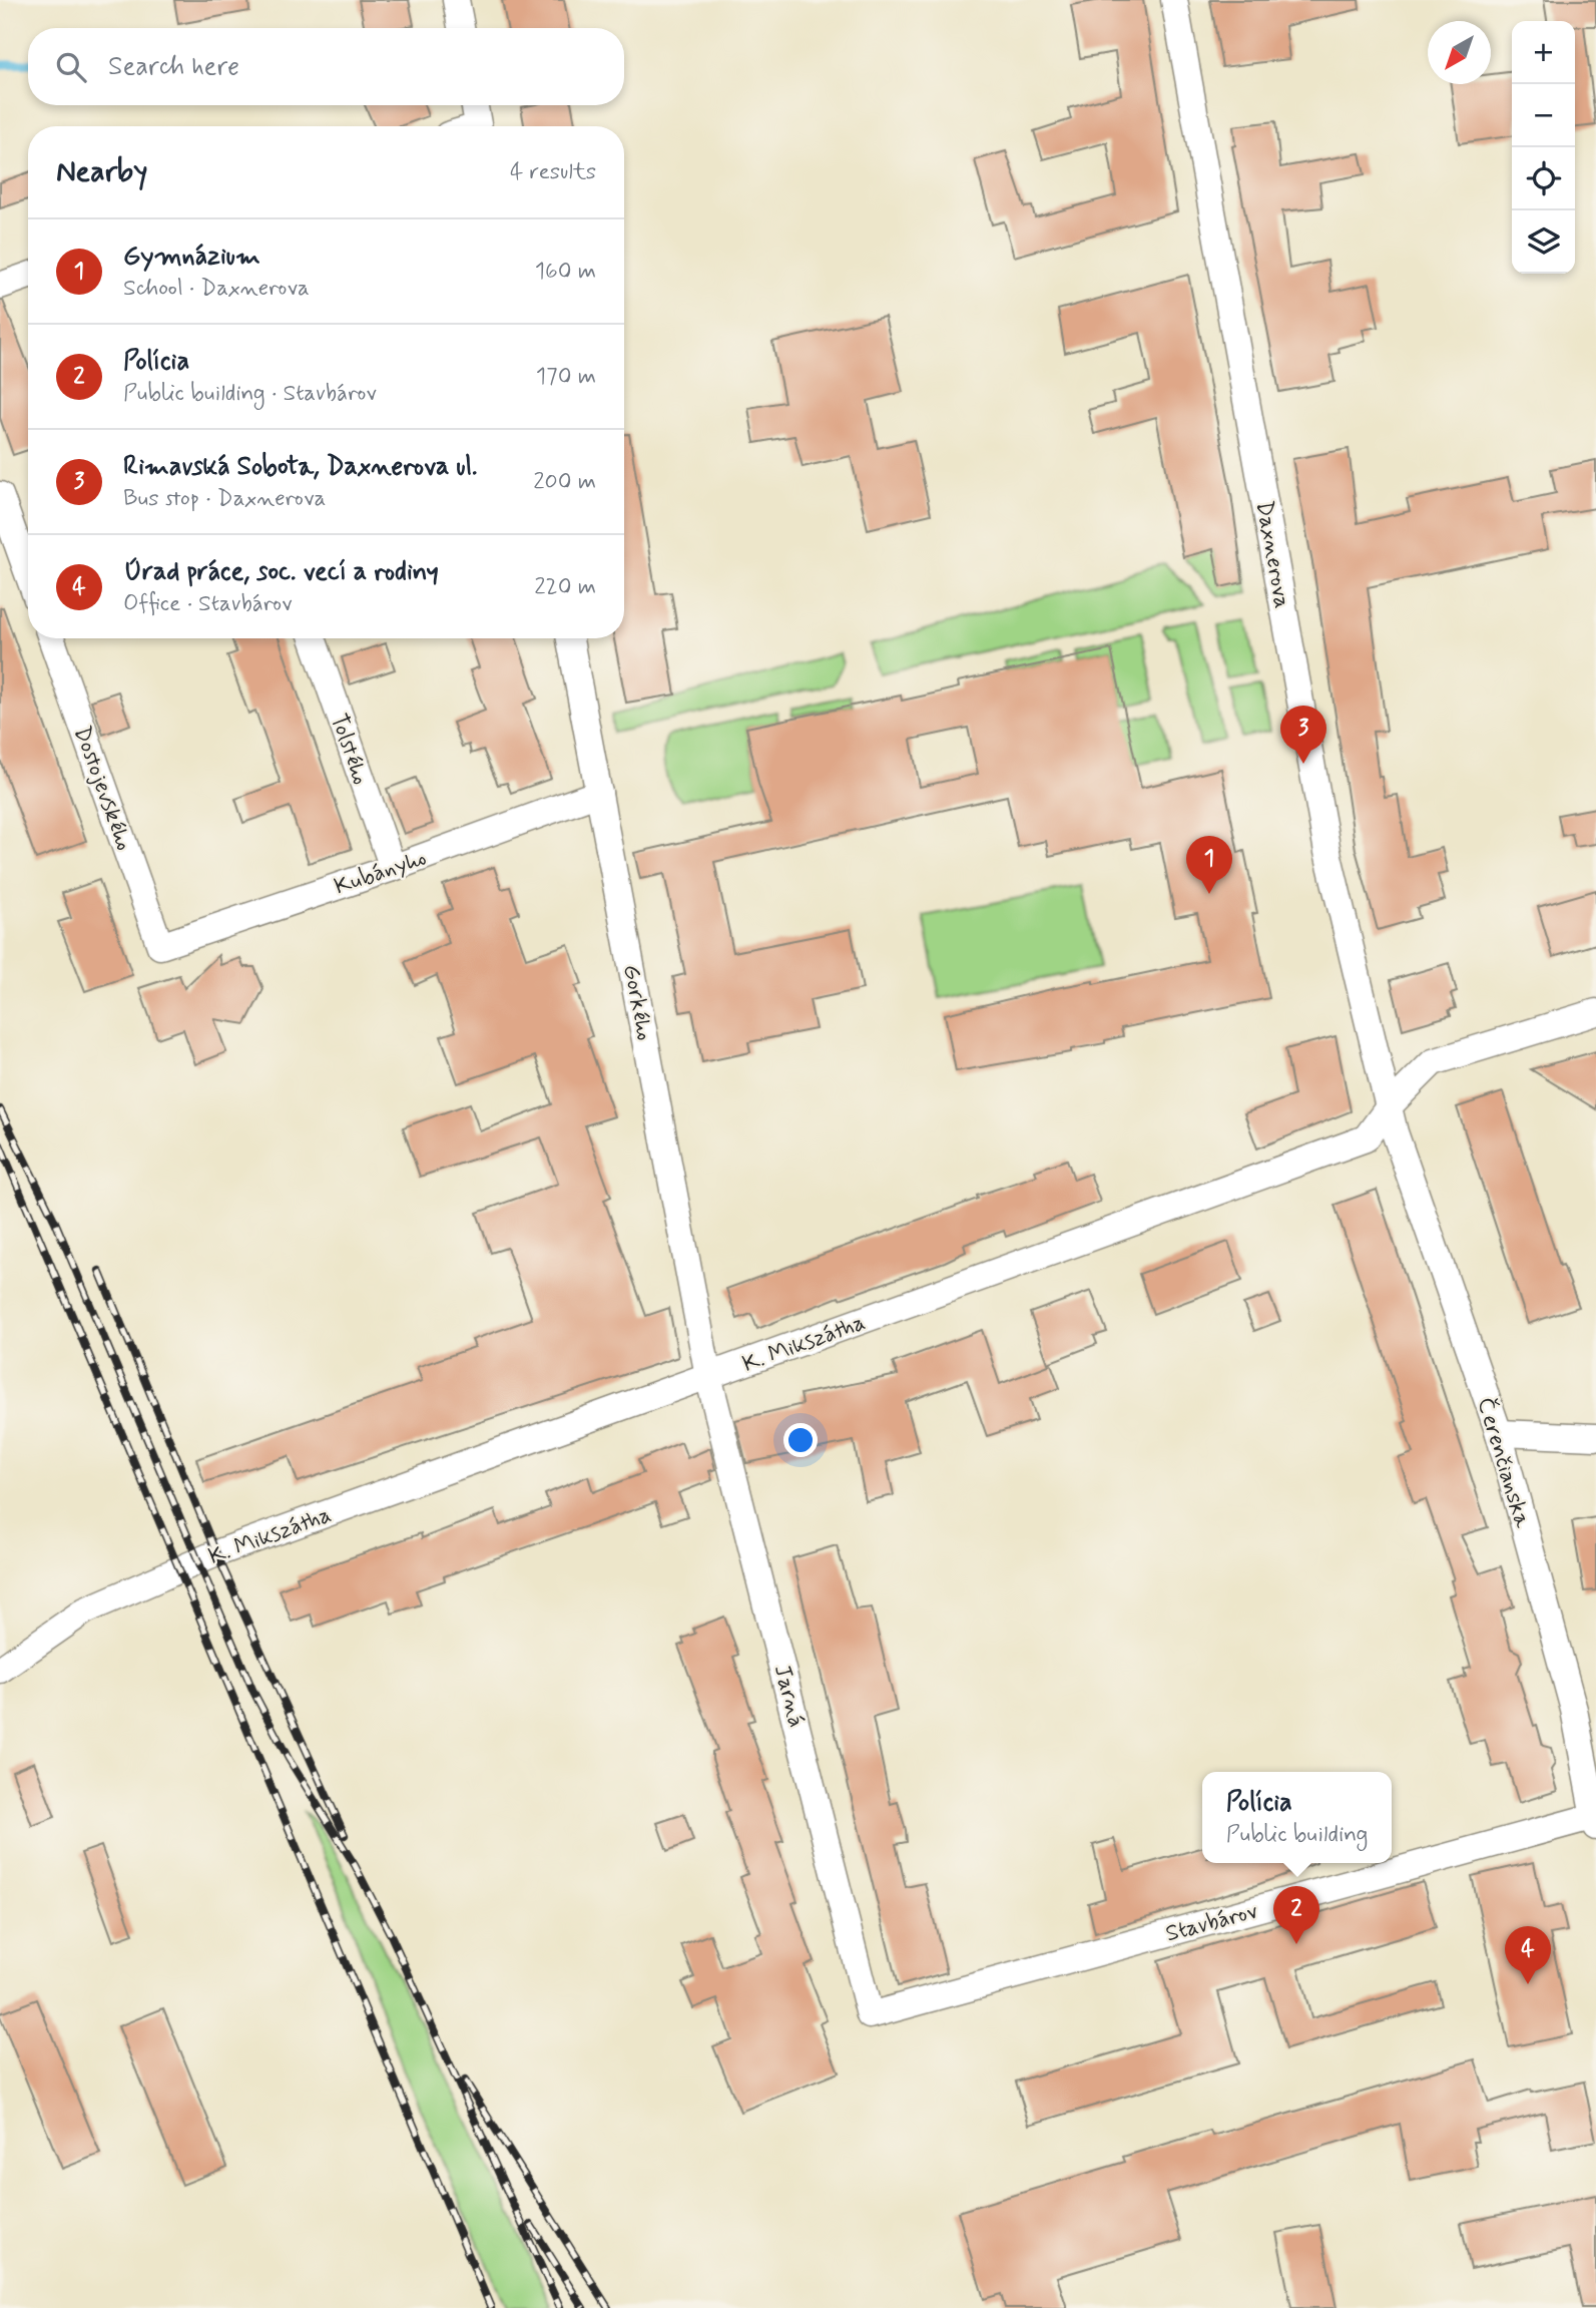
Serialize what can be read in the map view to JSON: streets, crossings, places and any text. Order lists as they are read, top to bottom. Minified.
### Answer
{"streets":{"street":["Daxnerova","Tolstého","Dostojevského","Kubányho","Gorkého","K. Mikszátha","Čerenčianska","Jarná","Stavbárov"]},"crossings":[["Daxnerova","K. Mikszátha"],["Daxnerova","Čerenčianska"],["Tolstého","Kubányho"],["Dostojevského","Kubányho"],["Kubányho","Gorkého"],["Gorkého","K. Mikszátha"],["Gorkého","Jarná"],["K. Mikszátha","Čerenčianska"],["K. Mikszátha","Jarná"],["Čerenčianska","Stavbárov"],["Jarná","Stavbárov"]],"north":"bottom left","page":{"map_buttons":["+","−"],"search":"Search here","heading":["Nearby","4 results"],"list":[{"mark":"1","name":"Gymnázium","note":"School · Daxnerova","value":"160 m"},{"mark":"2","name":"Polícia","note":"Public building · Stavbárov","value":"170 m"},{"mark":"3","name":"Rimavská Sobota, Daxnerova ul.","note":"Bus stop · Daxnerova","value":"200 m"},{"mark":"4","name":"Úrad práce, soc. vecí a rodiny","note":"Office · Stavbárov","value":"220 m"}],"pins":["3","1","2","4"],"popup":["Polícia","Public building"]}}
